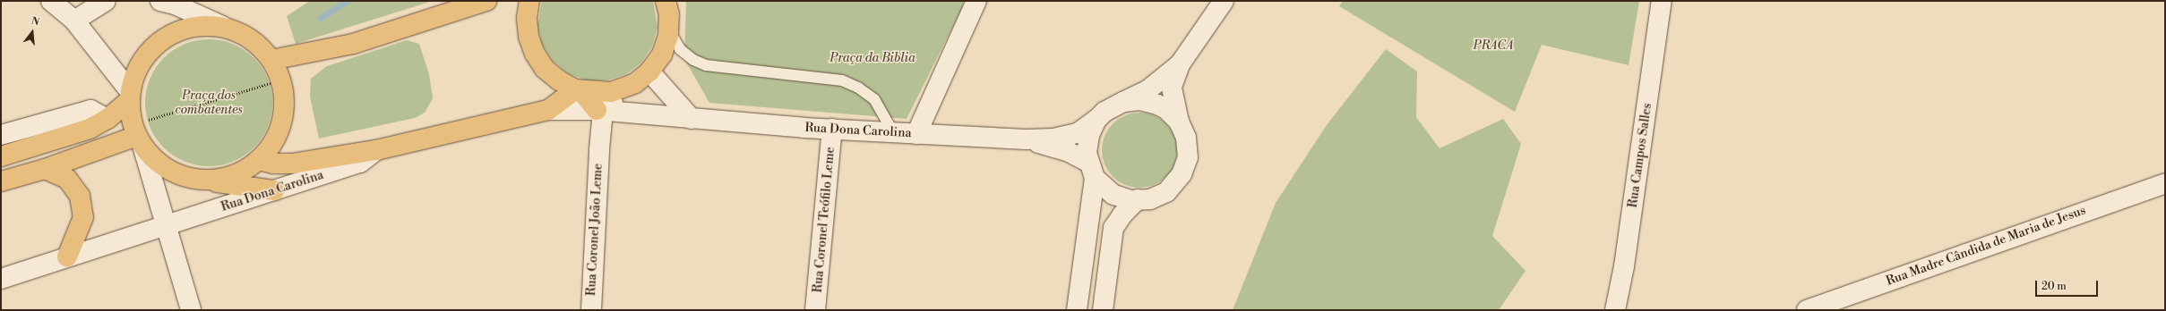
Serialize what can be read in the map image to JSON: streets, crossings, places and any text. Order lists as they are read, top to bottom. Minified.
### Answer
{"streets":{"main road":["Rua Dona Carolina"],"street":["Rua Campos Salles","Rua Coronel Teófilo Leme","Rua Coronel João Leme","Rua Madre Cândida de Maria de Jesus"]},"crossings":[["Rua Dona Carolina","Rua Coronel Teófilo Leme"],["Rua Dona Carolina","Rua Coronel João Leme"]],"parks":["PRACA","Praça da Biblia","Praça dos combatentes"],"scale_bar":"20 m","north":"top"}
